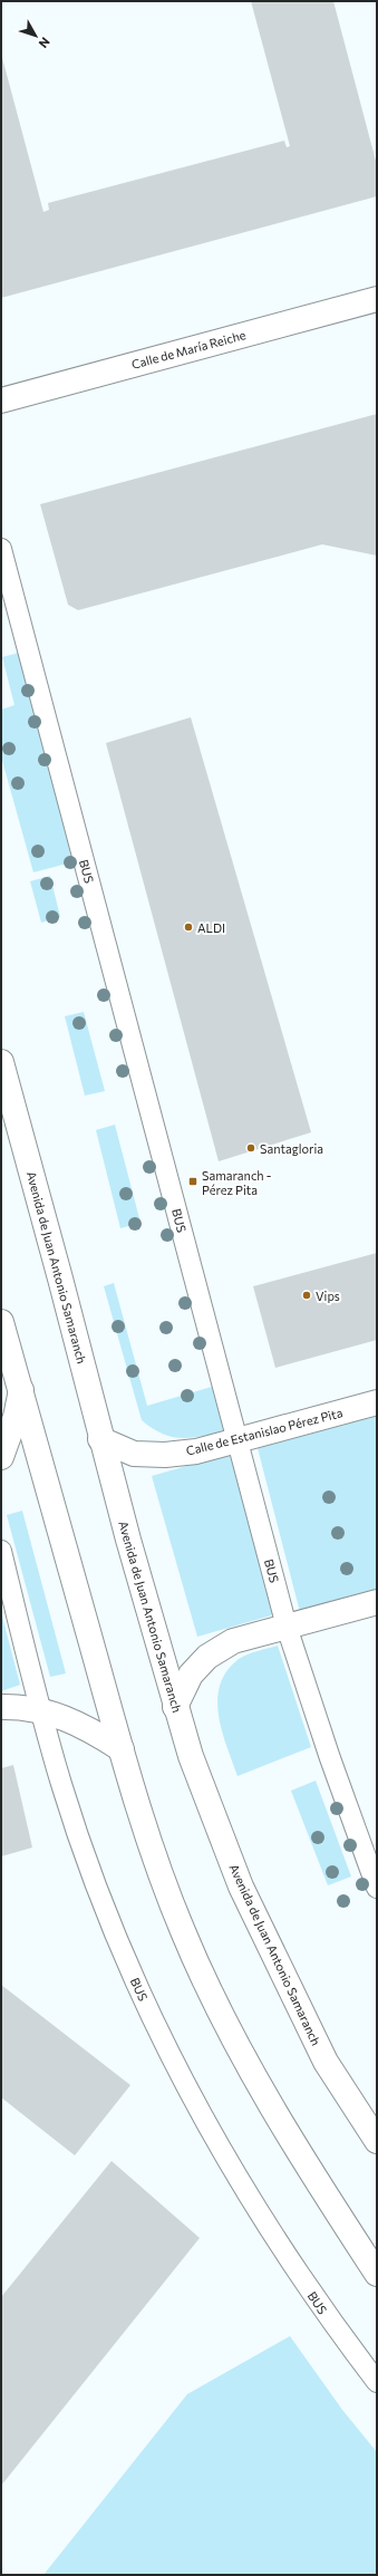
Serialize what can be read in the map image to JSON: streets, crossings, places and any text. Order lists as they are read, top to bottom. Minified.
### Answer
{"streets":{"street":["Calle de María Reiche","Avenida de Juan Antonio Samaranch","Calle de Estanislao Pérez Pita"],"lane":["BUS"]},"crossings":[["BUS","Calle de Estanislao Pérez Pita"],["Avenida de Juan Antonio Samaranch","Calle de Estanislao Pérez Pita"]],"places":{"other":["ALDI","Santagloria","Vips"],"transit":["Samaranch - Pérez Pita"]},"north":"bottom right"}
